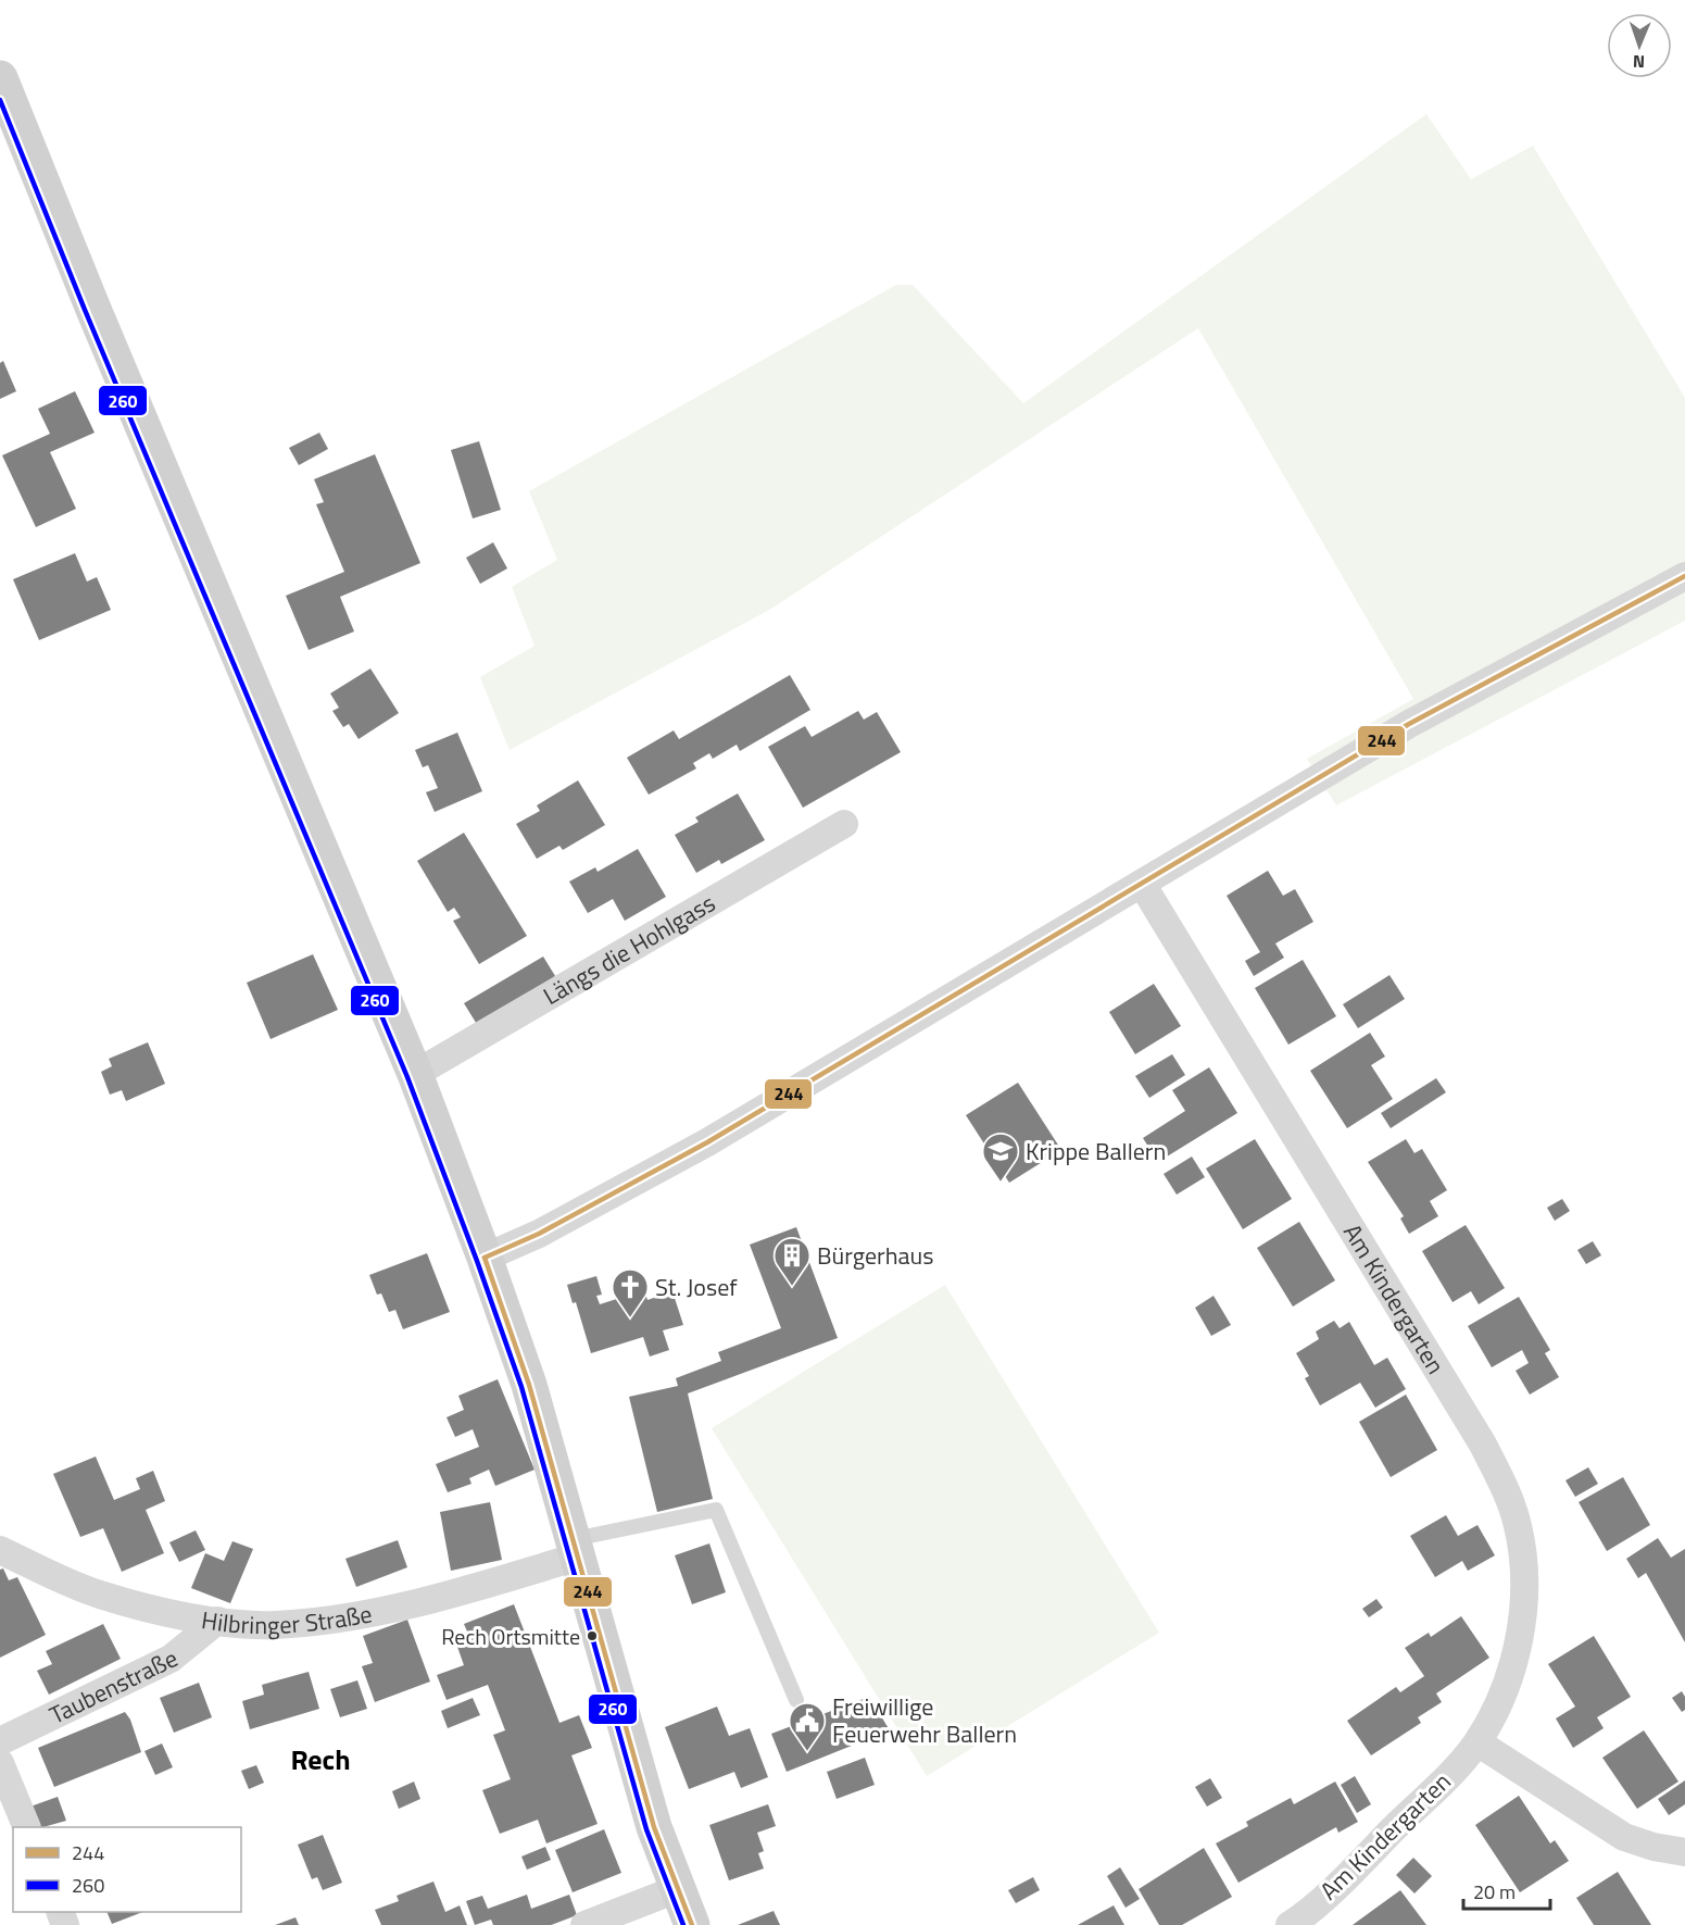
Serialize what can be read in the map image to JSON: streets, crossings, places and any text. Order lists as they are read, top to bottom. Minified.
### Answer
{"streets":{"street":["Längs die Hohlgass","Am Kindergarten","Hilbringer Straße","Taubenstraße"]},"crossings":[["Hilbringer Straße","Taubenstraße"]],"districts":["Rech"],"places":{"school or university":["Krippe Ballern"],"building":["Bürgerhaus"],"church":["St. Josef"],"other":["Rech Ortsmitte"],"public building":["Freiwillige Feuerwehr Ballern"]},"lines":["transit line 260","transit line 244"],"legend":["244","260"],"scale_bar":"20 m","north":"bottom"}
